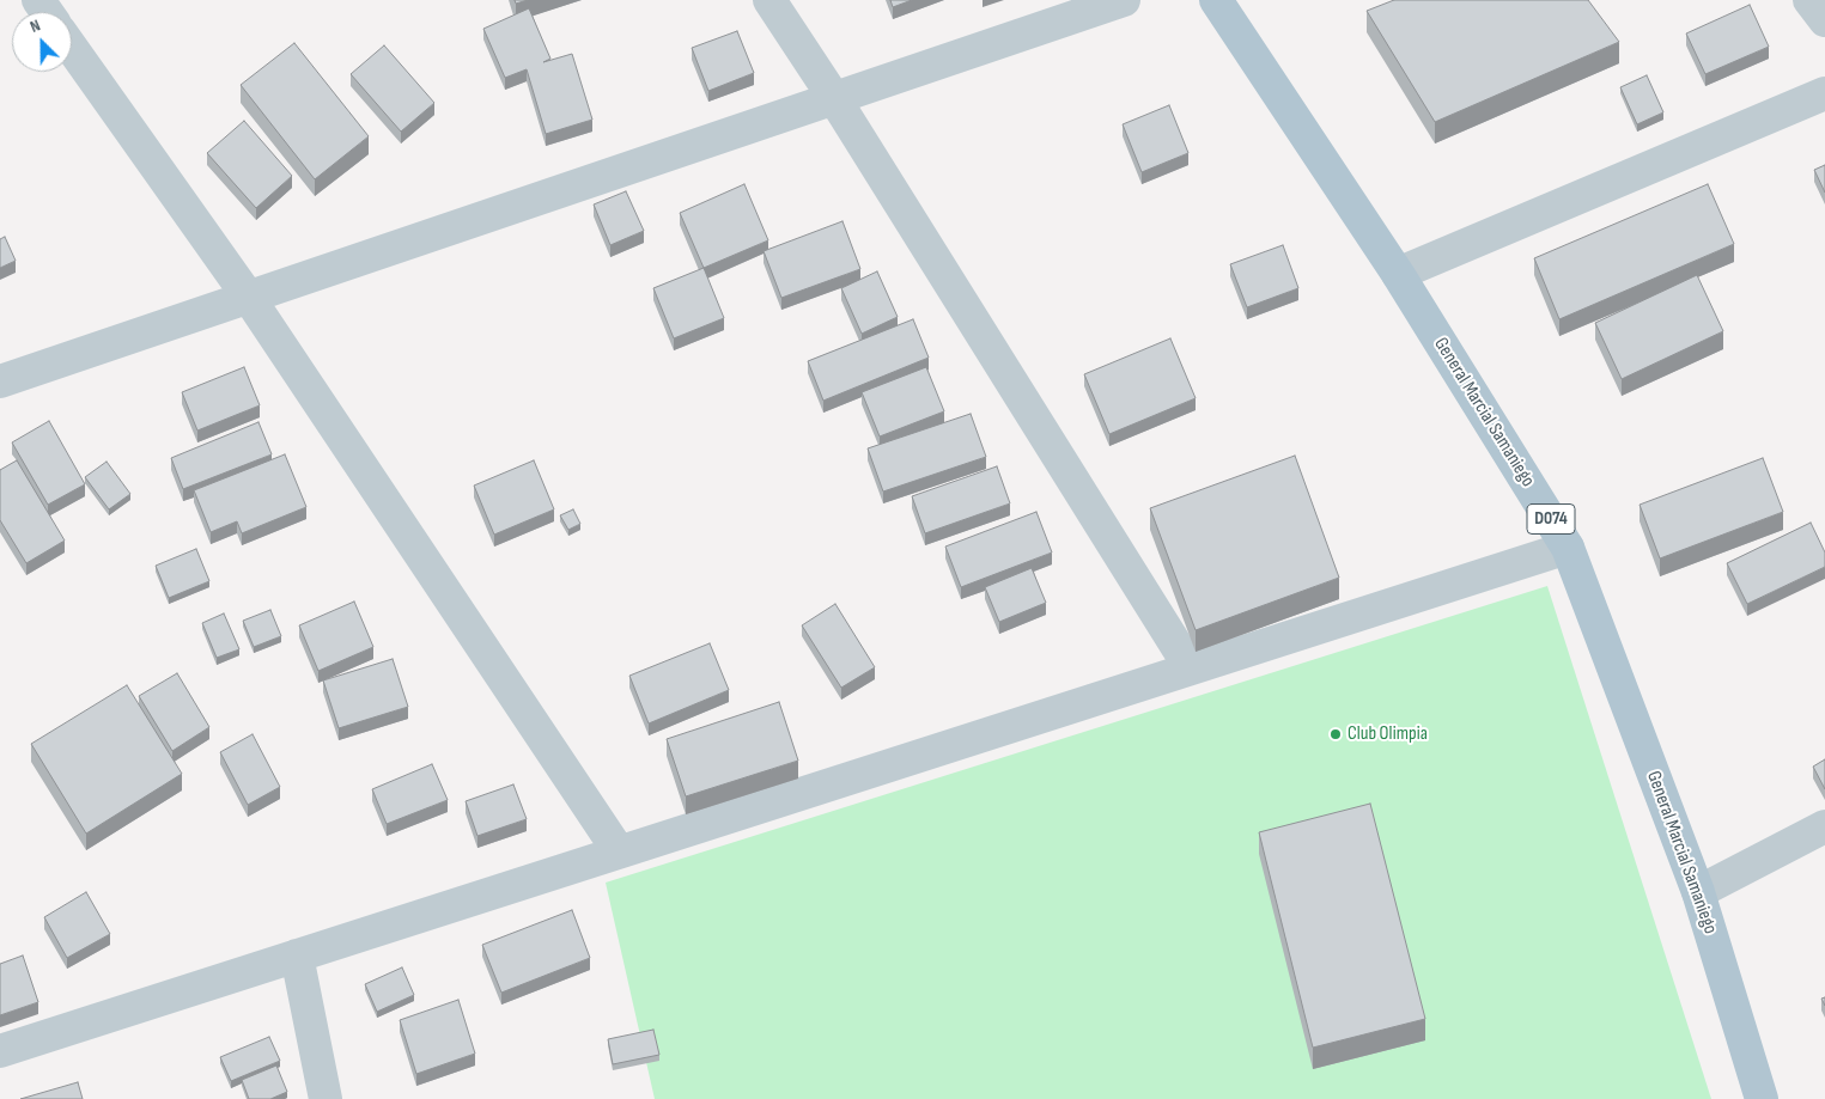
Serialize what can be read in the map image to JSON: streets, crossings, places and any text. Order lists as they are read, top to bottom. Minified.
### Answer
{"streets":{"main road":["General Marcial Samaniego","D074"]},"places":["Club Olimpia"],"north":"top left"}
